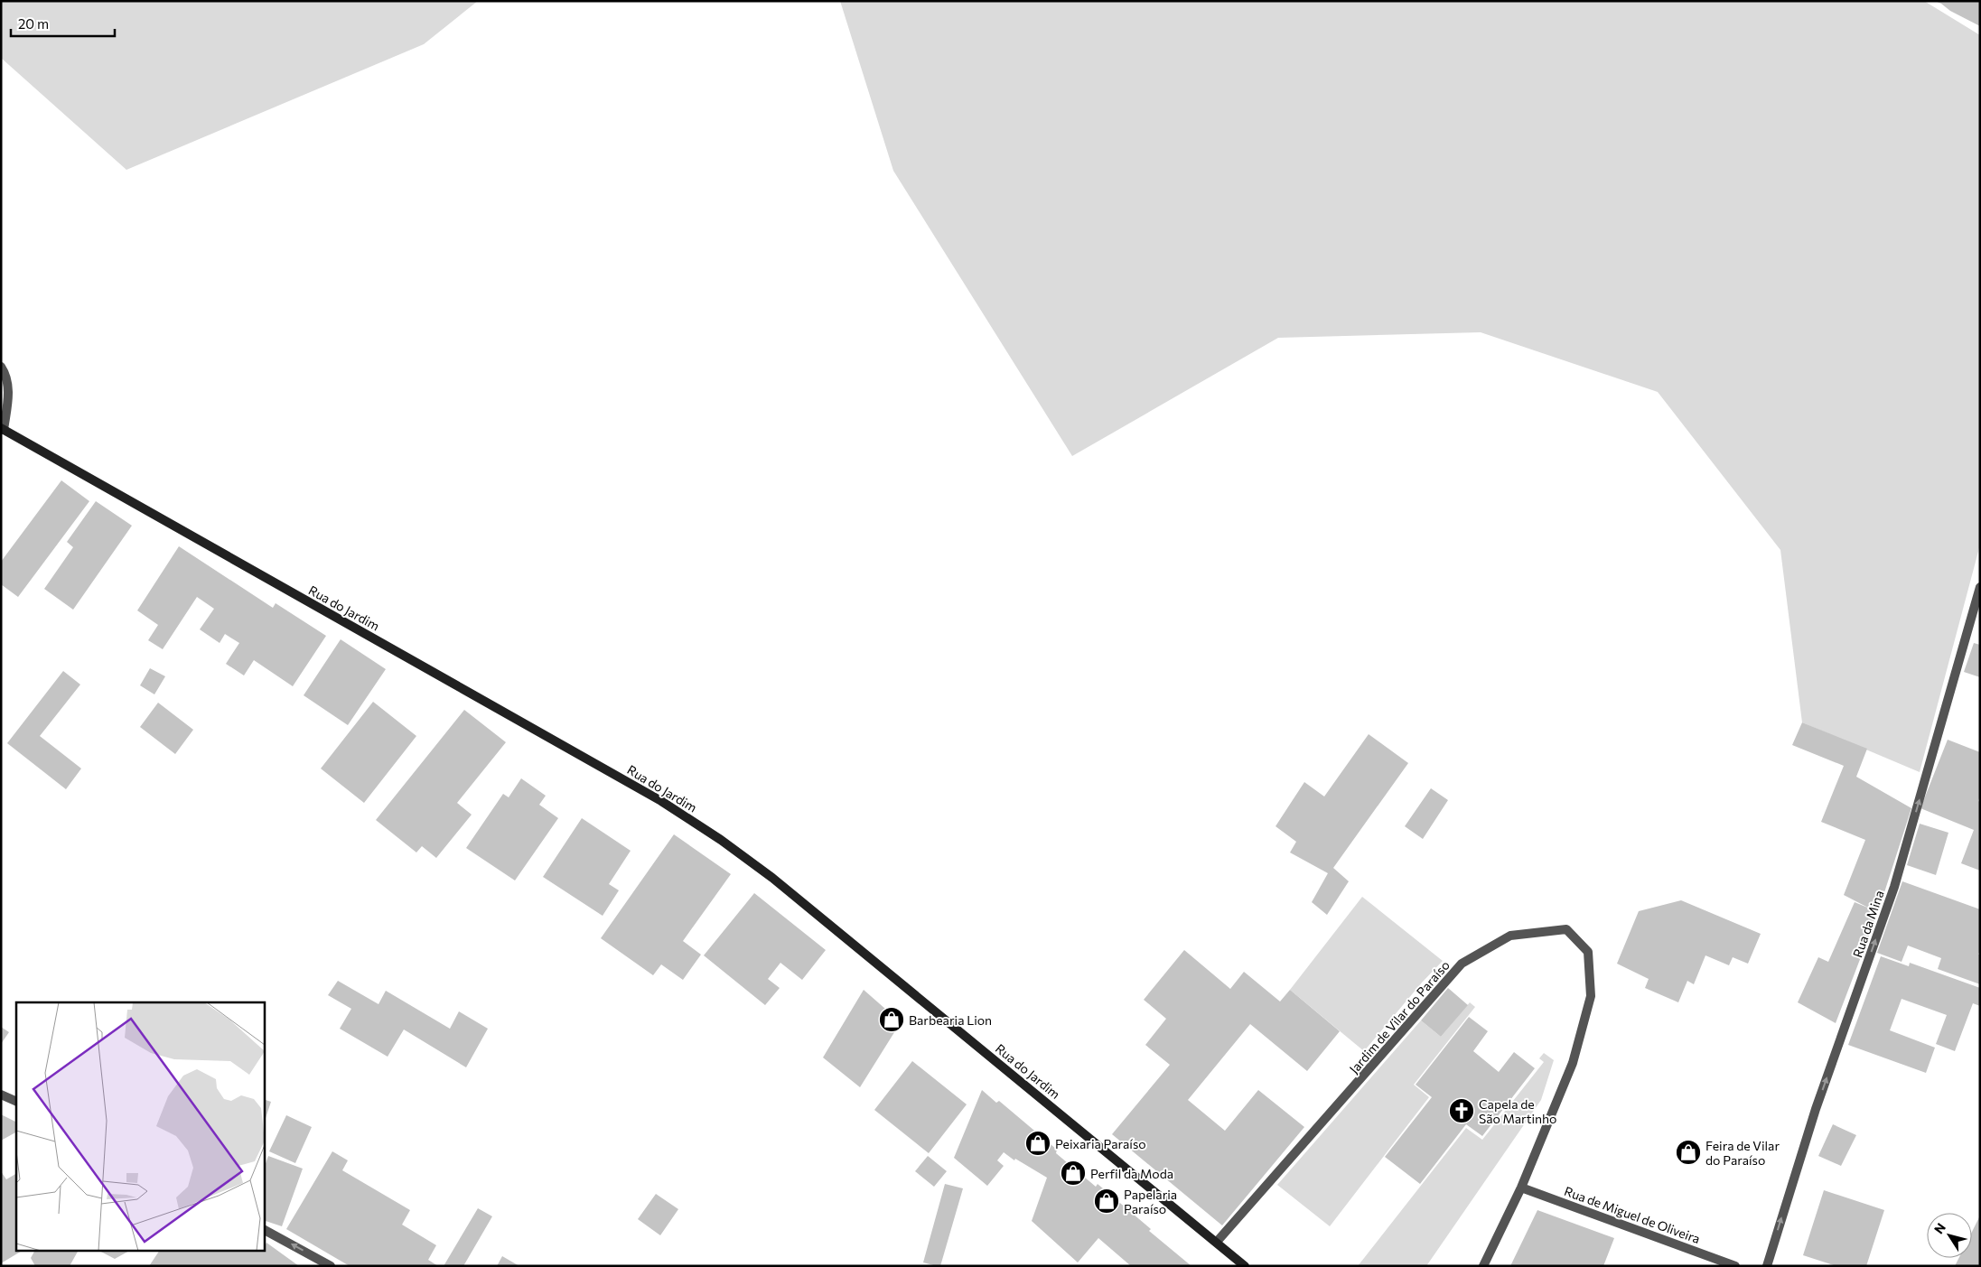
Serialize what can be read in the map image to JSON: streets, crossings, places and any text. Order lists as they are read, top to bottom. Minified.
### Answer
{"streets":{"main road":["Rua do Jardim"],"street":["Rua da Mina","Jardim de Vilar do Paraíso","Rua de Miguel de Oliveira"]},"crossings":[["Rua do Jardim","Jardim de Vilar do Paraíso"],["Jardim de Vilar do Paraíso","Rua de Miguel de Oliveira"]],"one_way":["Rua da Mina"],"places":{"shop":["Barbearia Lion","Peixaria Paraíso","Feira de Vilar do Paraíso","Perfil da Moda","Papelaria Paraíso"],"church":["Capela de São Martinho"]},"scale_bar":"20 m","north":"top left"}
